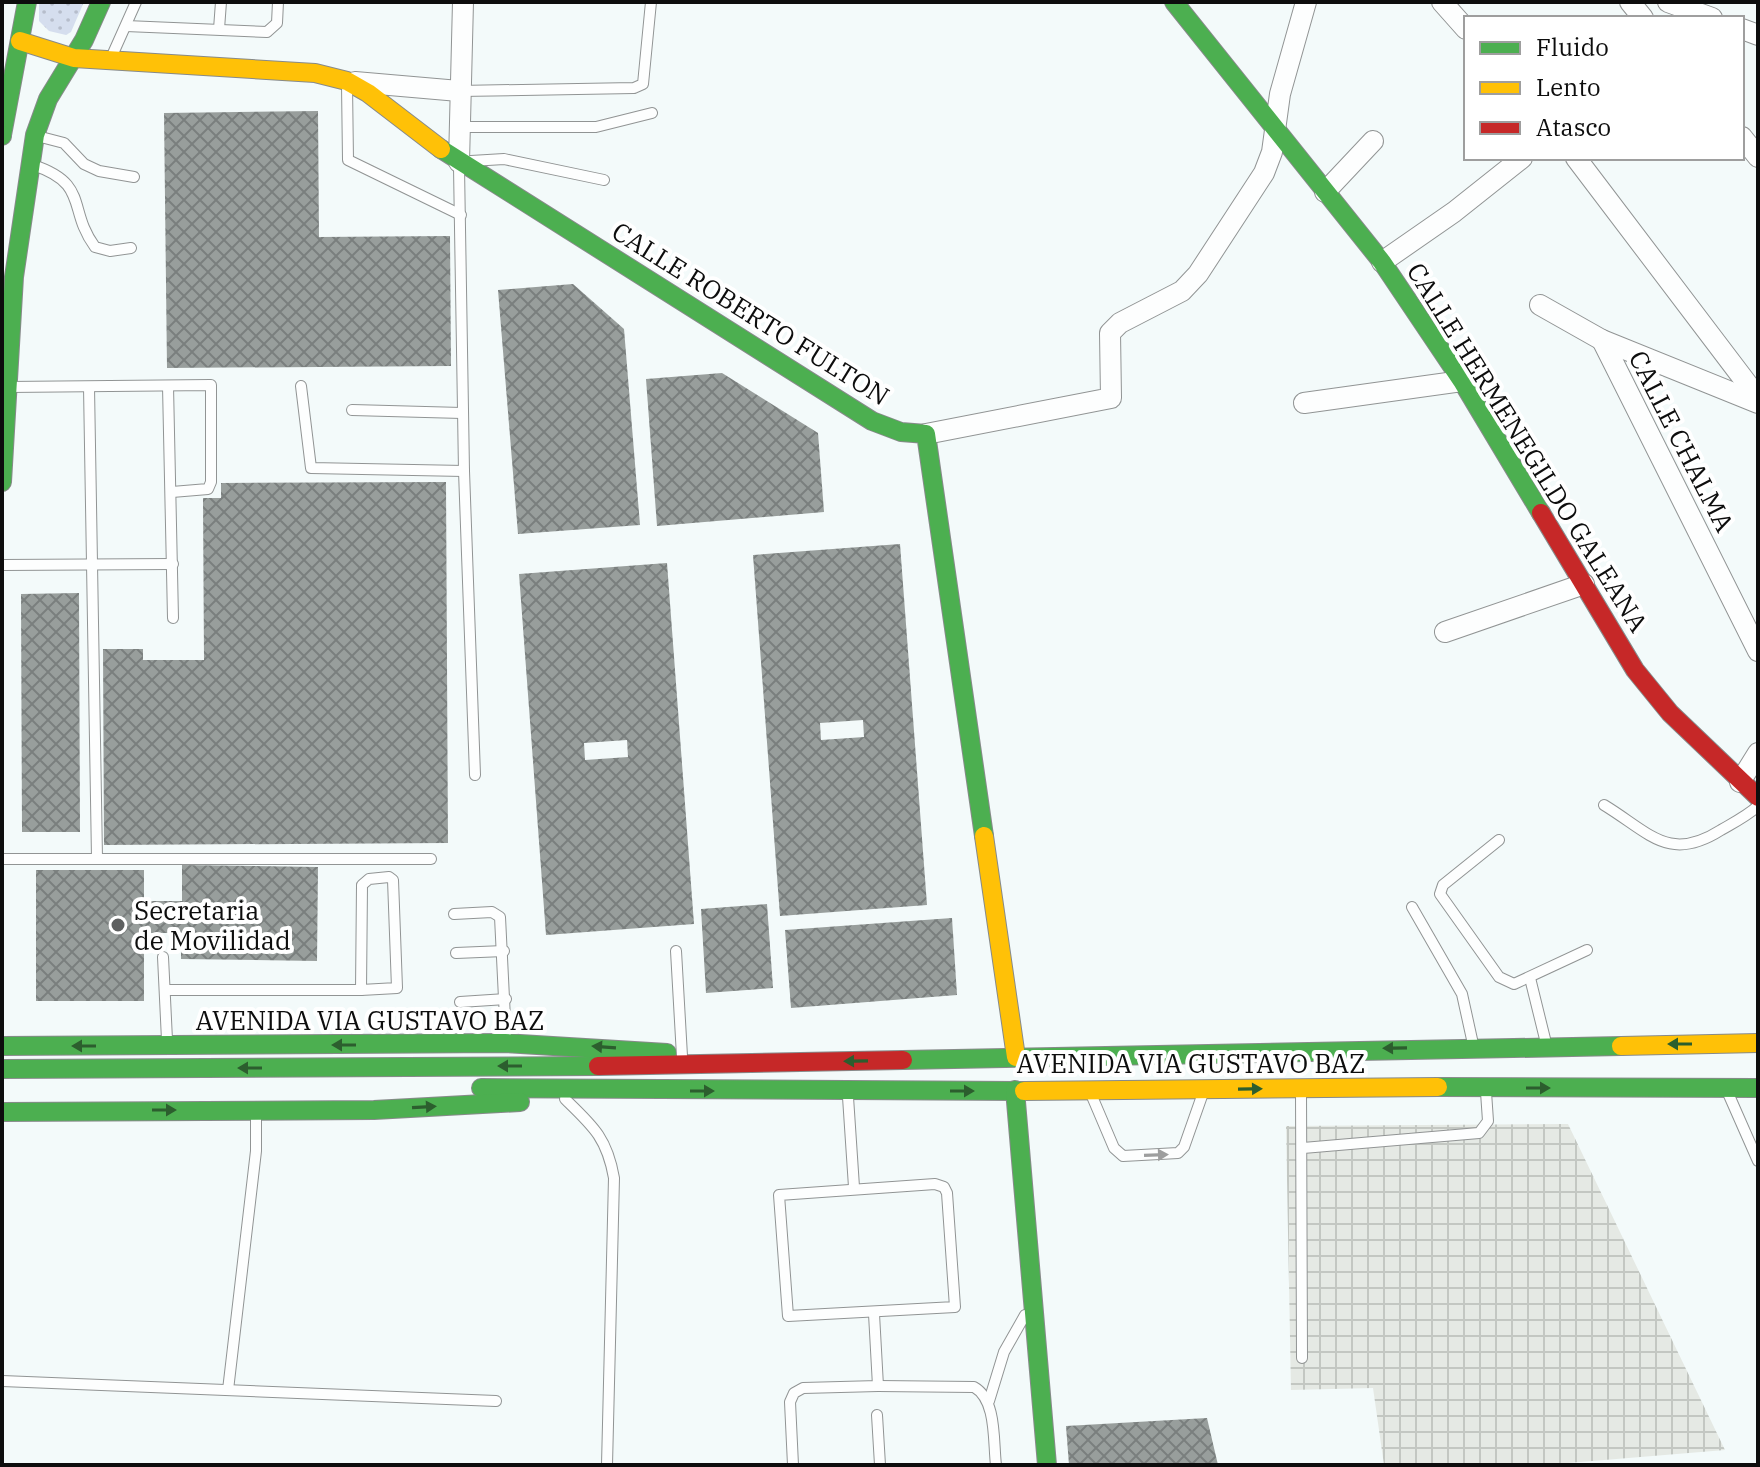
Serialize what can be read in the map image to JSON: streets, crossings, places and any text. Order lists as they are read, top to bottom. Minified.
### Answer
{"streets":{"main road":["CALLE ROBERTO FULTON","CALLE HERMENEGILDO GALEANA","AVENIDA VIA GUSTAVO BAZ"],"street":["CALLE CHALMA"]},"places":["Secretaria de Movilidad"],"legend":["Fluido","Lento","Atasco"]}
